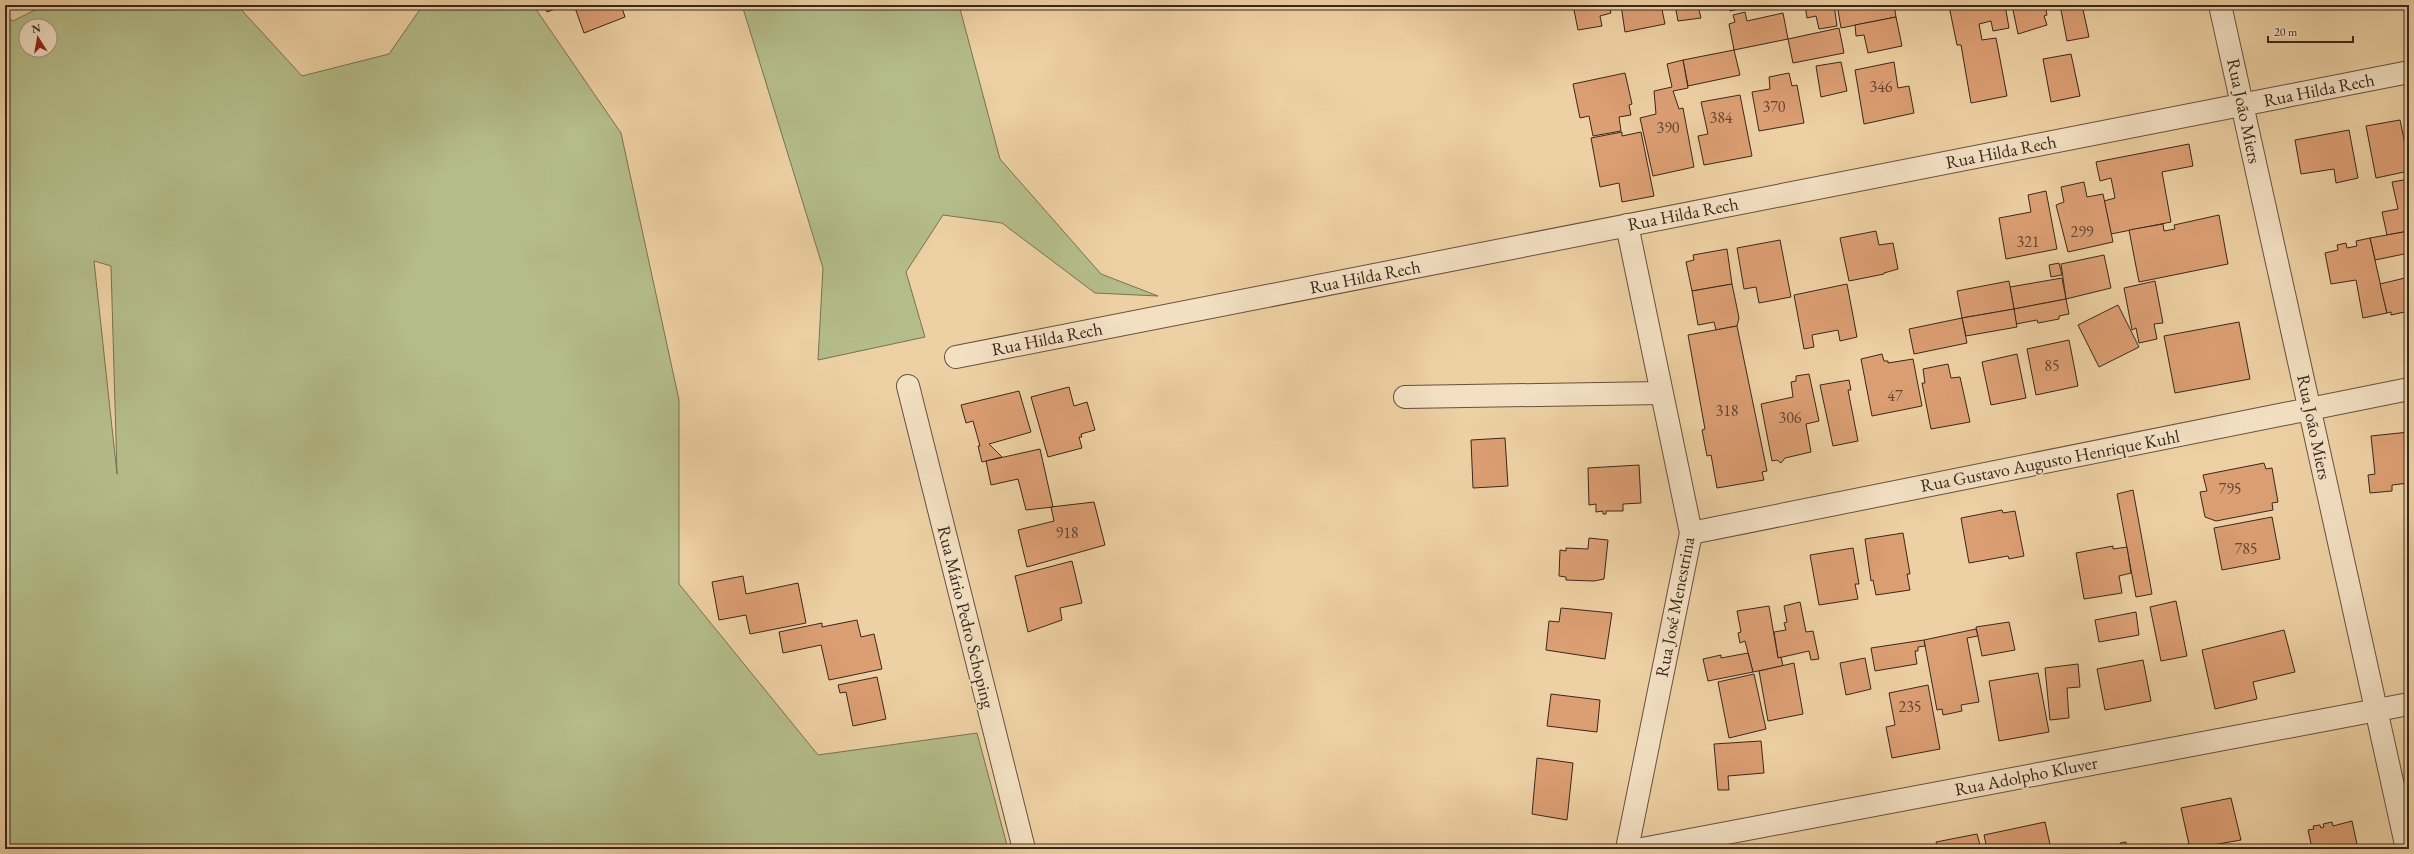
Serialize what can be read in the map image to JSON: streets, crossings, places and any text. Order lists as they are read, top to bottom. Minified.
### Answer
{"streets":{"street":["Rua Hilda Rech","Rua João Miers","Rua Gustavo Augusto Henrique Kuhl","Rua José Menestrina","Rua Mário Pedro Schoping","Rua Adolpho Kluver"]},"crossings":[["Rua Hilda Rech","Rua João Miers"],["Rua Hilda Rech","Rua José Menestrina"],["Rua João Miers","Rua Gustavo Augusto Henrique Kuhl"],["Rua João Miers","Rua Adolpho Kluver"],["Rua Gustavo Augusto Henrique Kuhl","Rua José Menestrina"]],"house_numbers":["346","370","384","390","299","321","85","47","318","306","795","918","785","235"],"scale_bar":"20 m","north":"top"}
